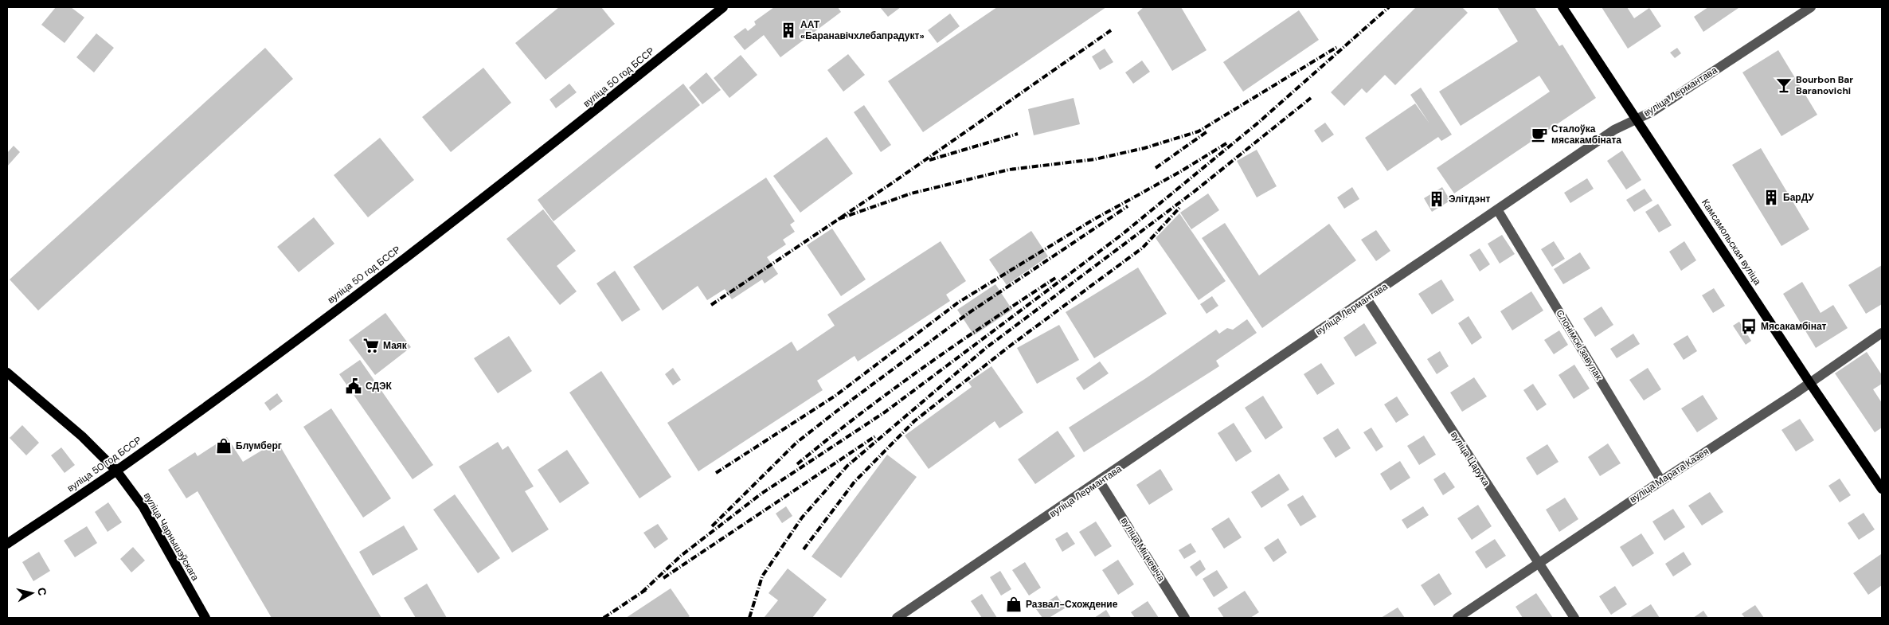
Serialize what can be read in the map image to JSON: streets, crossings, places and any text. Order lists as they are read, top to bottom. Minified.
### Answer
{"streets":{"main road":["вуліца 50 год БССР","Камсамольская вуліца","вуліца Чарнышэўскага"],"street":["вуліца Лермантава","Слонімскі завулак","вуліца Царука","вуліца Марата Казея","вуліца Міцкевіча"]},"crossings":[["вуліца 50 год БССР","вуліца Чарнышэўскага"],["вуліца Лермантава","Камсамольская вуліца"],["вуліца Лермантава","Слонімскі завулак"],["вуліца Лермантава","вуліца Царука"],["вуліца Лермантава","вуліца Міцкевіча"],["Камсамольская вуліца","вуліца Марата Казея"],["Слонімскі завулак","вуліца Марата Казея"],["вуліца Царука","вуліца Марата Казея"]],"places":{"building":["ААТ «Баранавічхлебапрадукт»","БарДУ","Элітдэнт"],"bar":["Bourbon Bar Baranovichi"],"cafe":["Сталоўка мясакамбіната"],"bus stop":["Мясакамбінат"],"supermarket":["Маяк"],"public building":["СДЭК"],"shop":["Блумберг","Развал-Схождение"]},"north":"right"}
